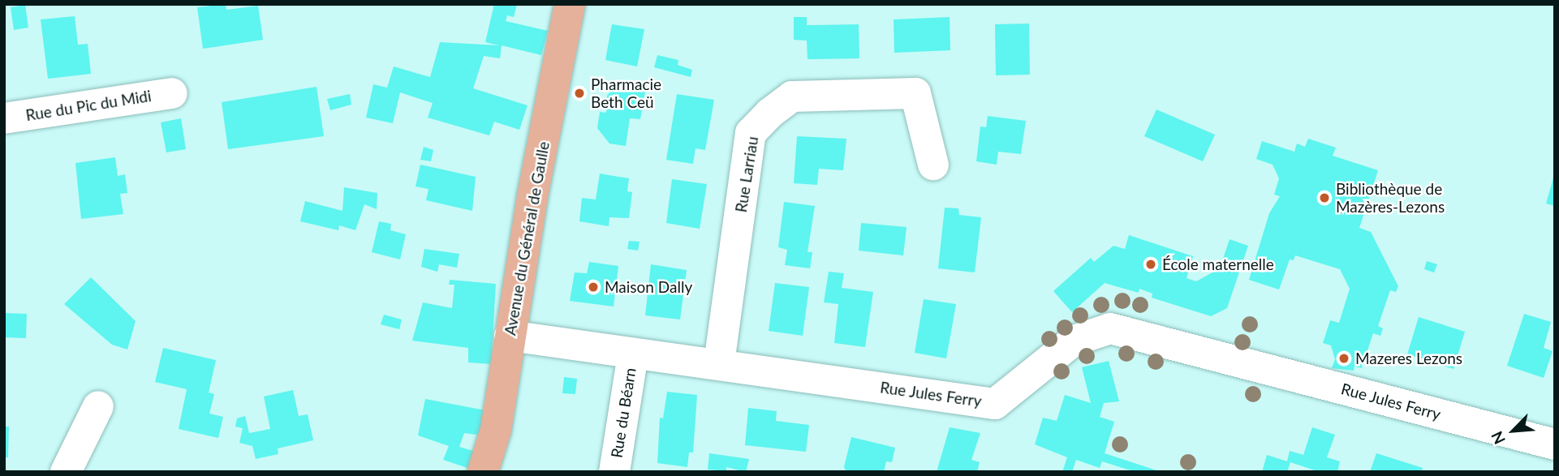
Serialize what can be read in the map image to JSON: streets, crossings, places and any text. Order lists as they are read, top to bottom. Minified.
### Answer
{"streets":{"main road":["Avenue du Général de Gaulle"],"street":["Rue du Pic du Midi","Rue Larriau","Rue Jules Ferry","Rue du Béarn"]},"crossings":[["Rue Larriau","Rue Jules Ferry"],["Avenue du Général de Gaulle","Rue Jules Ferry"],["Rue Jules Ferry","Rue du Béarn"]],"places":["Pharmacie Beth Ceü","Bibliothèque de Mazères-Lezons","École maternelle","Maison Dally","Mazeres Lezons"],"north":"bottom left"}
